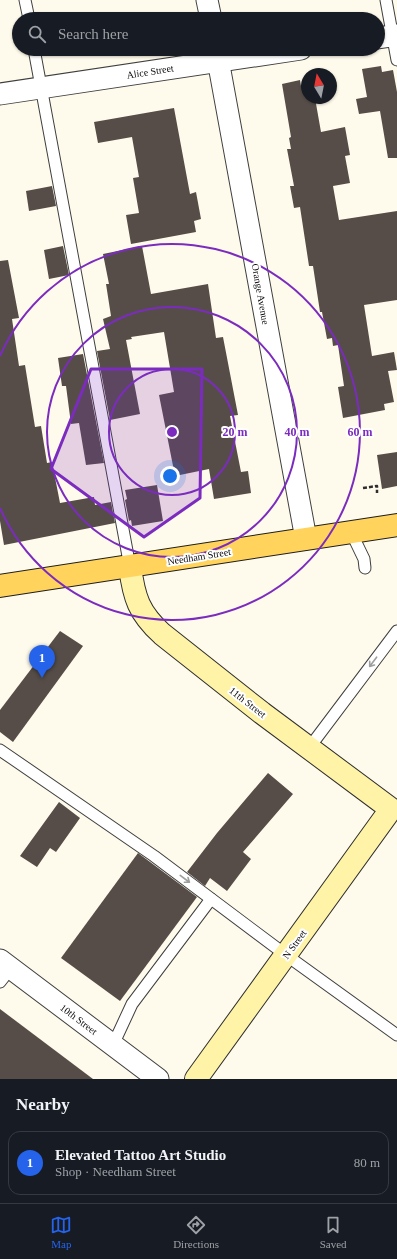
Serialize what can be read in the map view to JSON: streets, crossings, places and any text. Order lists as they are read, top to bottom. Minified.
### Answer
{"streets":{"main road":["Needham Street"],"street":["Alice Street","Orange Avenue","11th Street","N Street","10th Street"]},"crossings":[["Orange Avenue","Needham Street"],["Needham Street","11th Street"],["11th Street","N Street"]],"north":"top","page":{"search":"Search here","pins":"1","heading":"Nearby","list":[{"mark":"1","name":"Elevated Tattoo Art Studio","note":"Shop · Needham Street","value":"80 m"}],"nav":["Map","Directions","Saved"]},"rings":["20 m","40 m","60 m"]}
